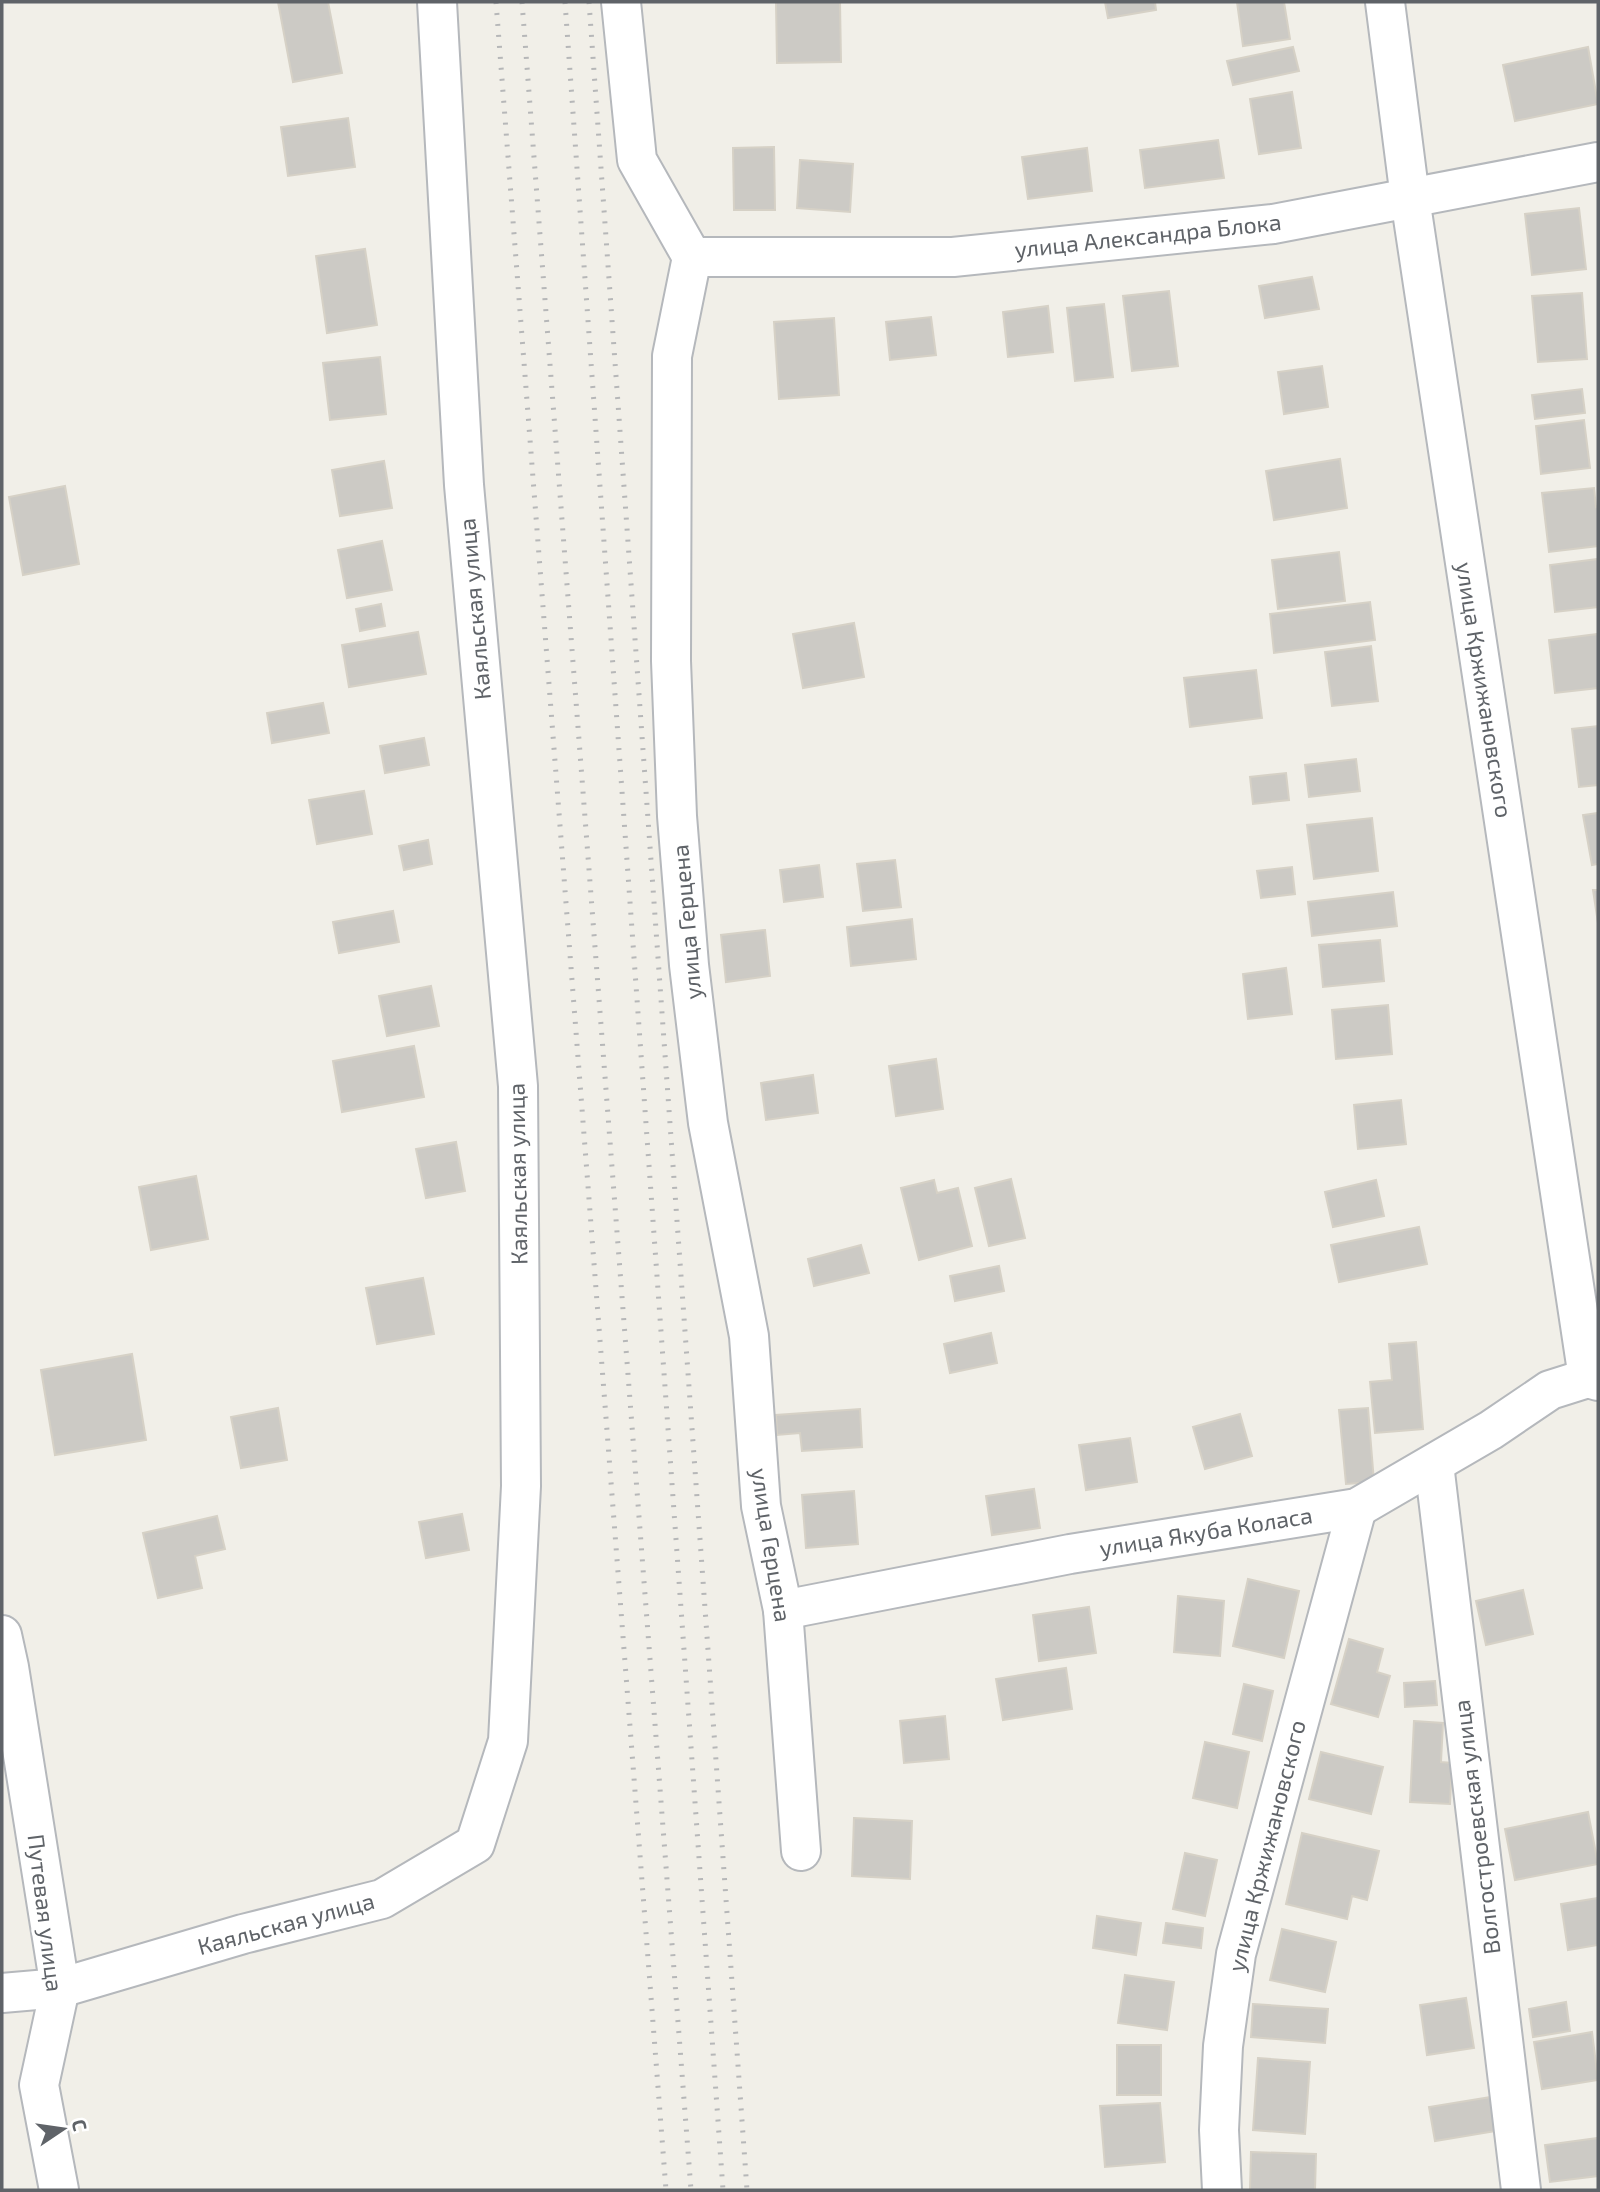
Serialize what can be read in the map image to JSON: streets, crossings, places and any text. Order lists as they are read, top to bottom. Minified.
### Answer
{"streets":{"street":["улица Александра Блока","Каяльская улица","улица Кржижановского","улица Герцена","улица Якуба Коласа","Волгостроевская улица","Путевая улица"]},"crossings":[["улица Александра Блока","улица Кржижановского"],["улица Александра Блока","улица Герцена"],["Каяльская улица","Путевая улица"],["улица Кржижановского","улица Якуба Коласа"],["улица Герцена","улица Якуба Коласа"],["улица Якуба Коласа","Волгостроевская улица"]],"north":"right"}
